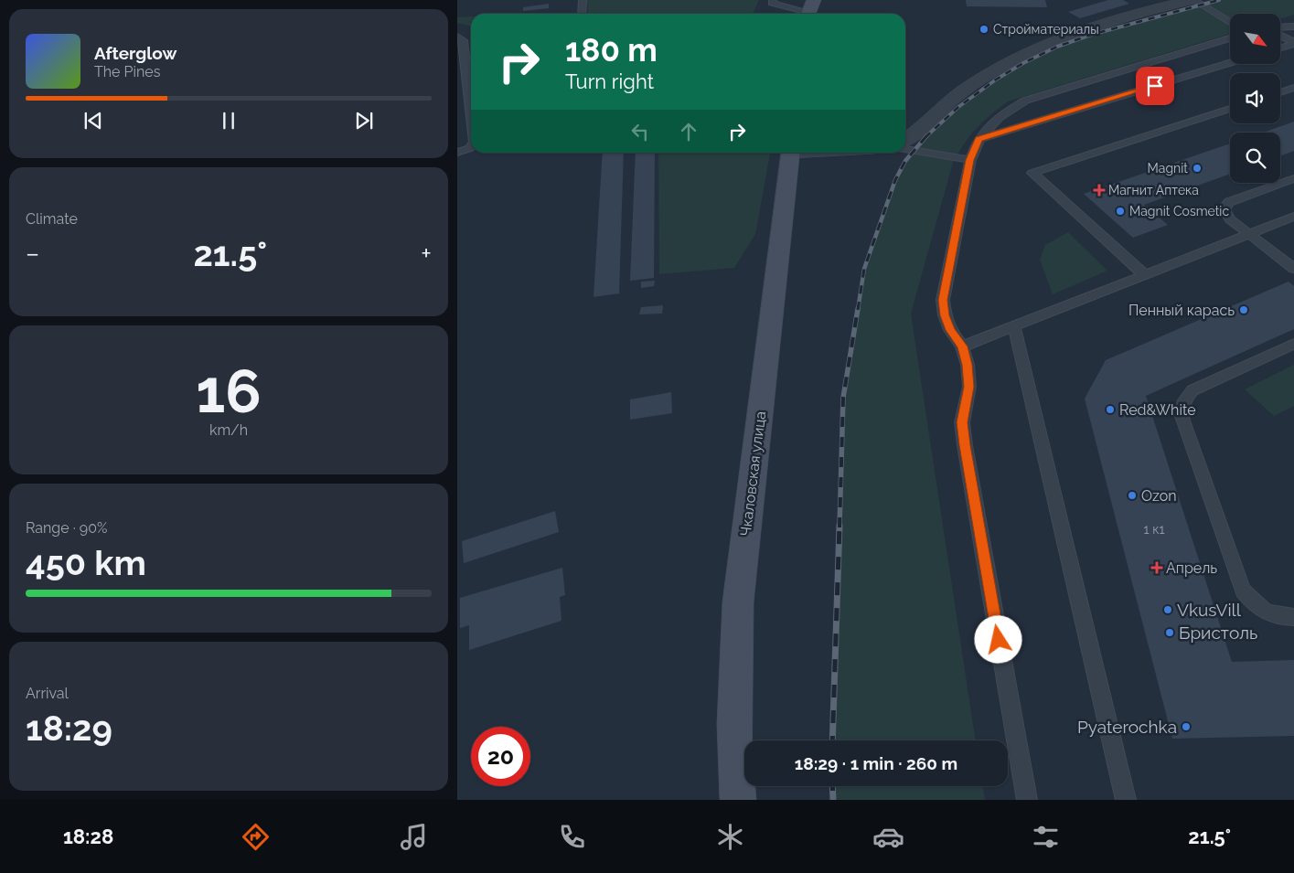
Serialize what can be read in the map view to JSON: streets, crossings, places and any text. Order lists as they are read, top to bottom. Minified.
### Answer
{"streets":{"main road":["Чкаловская улица"]},"places":{"other":["Стройматериалы","Magnit","Magnit Cosmetic","Пенный карась","Red&White","Ozon","VkusVill","Бристоль","Pyaterochka"],"health":["Магнит Аптека","Апрель"]},"house_numbers":["1 к1"],"north":"bottom right","page":{"turn":["180 m","Turn right"],"song":["Afterglow","The Pines"],"tile":["Climate",["16","km/h"],["Range · 90%","450 km"],["Arrival","18:29"]],"heat":["−","21.5°","+"],"limit":"20","trip":"18:29 · 1 min · 260 m","tabs":["18:28","21.5°"]}}
